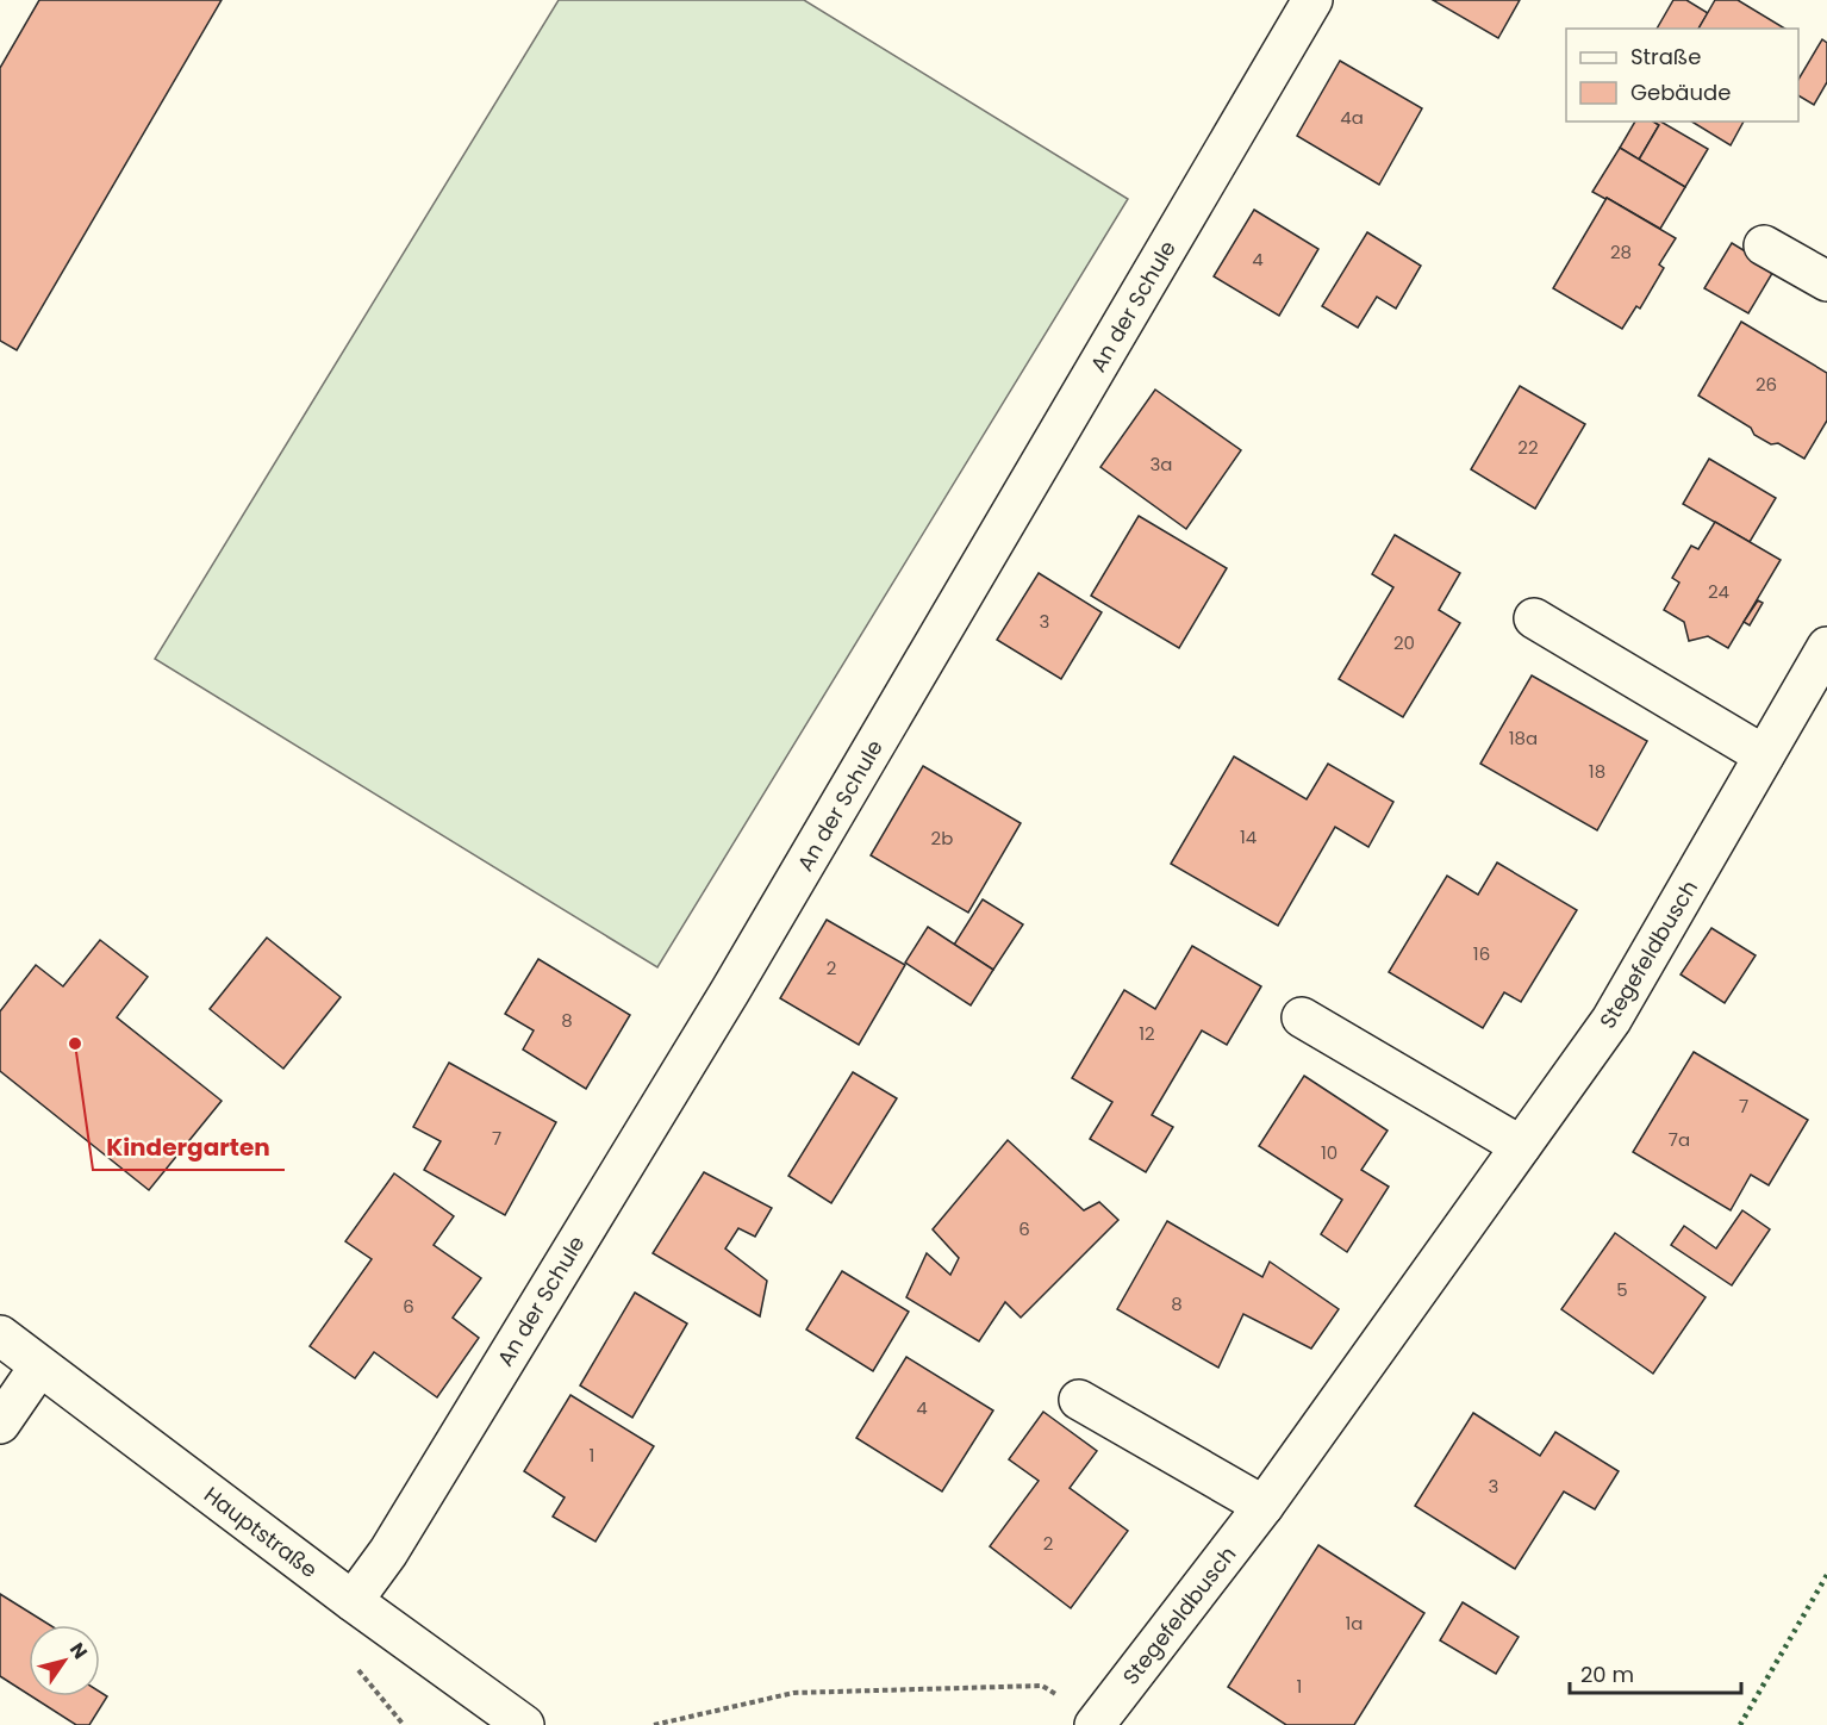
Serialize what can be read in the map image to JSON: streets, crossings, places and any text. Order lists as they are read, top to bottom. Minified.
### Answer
{"streets":{"street":["An der Schule","Stegefeldbusch","Hauptstraße"]},"crossings":[["An der Schule","Hauptstraße"]],"places":["Kindergarten"],"house_numbers":["4a","28","4","26","22","3a","24","3","20","18a","18","14","2b","16","2","8","12","7","7","7a","10","6","5","8","6","4","1","3","2","1a","1"],"legend":["Straße","Gebäude"],"scale_bar":"20 m","north":"top right"}
